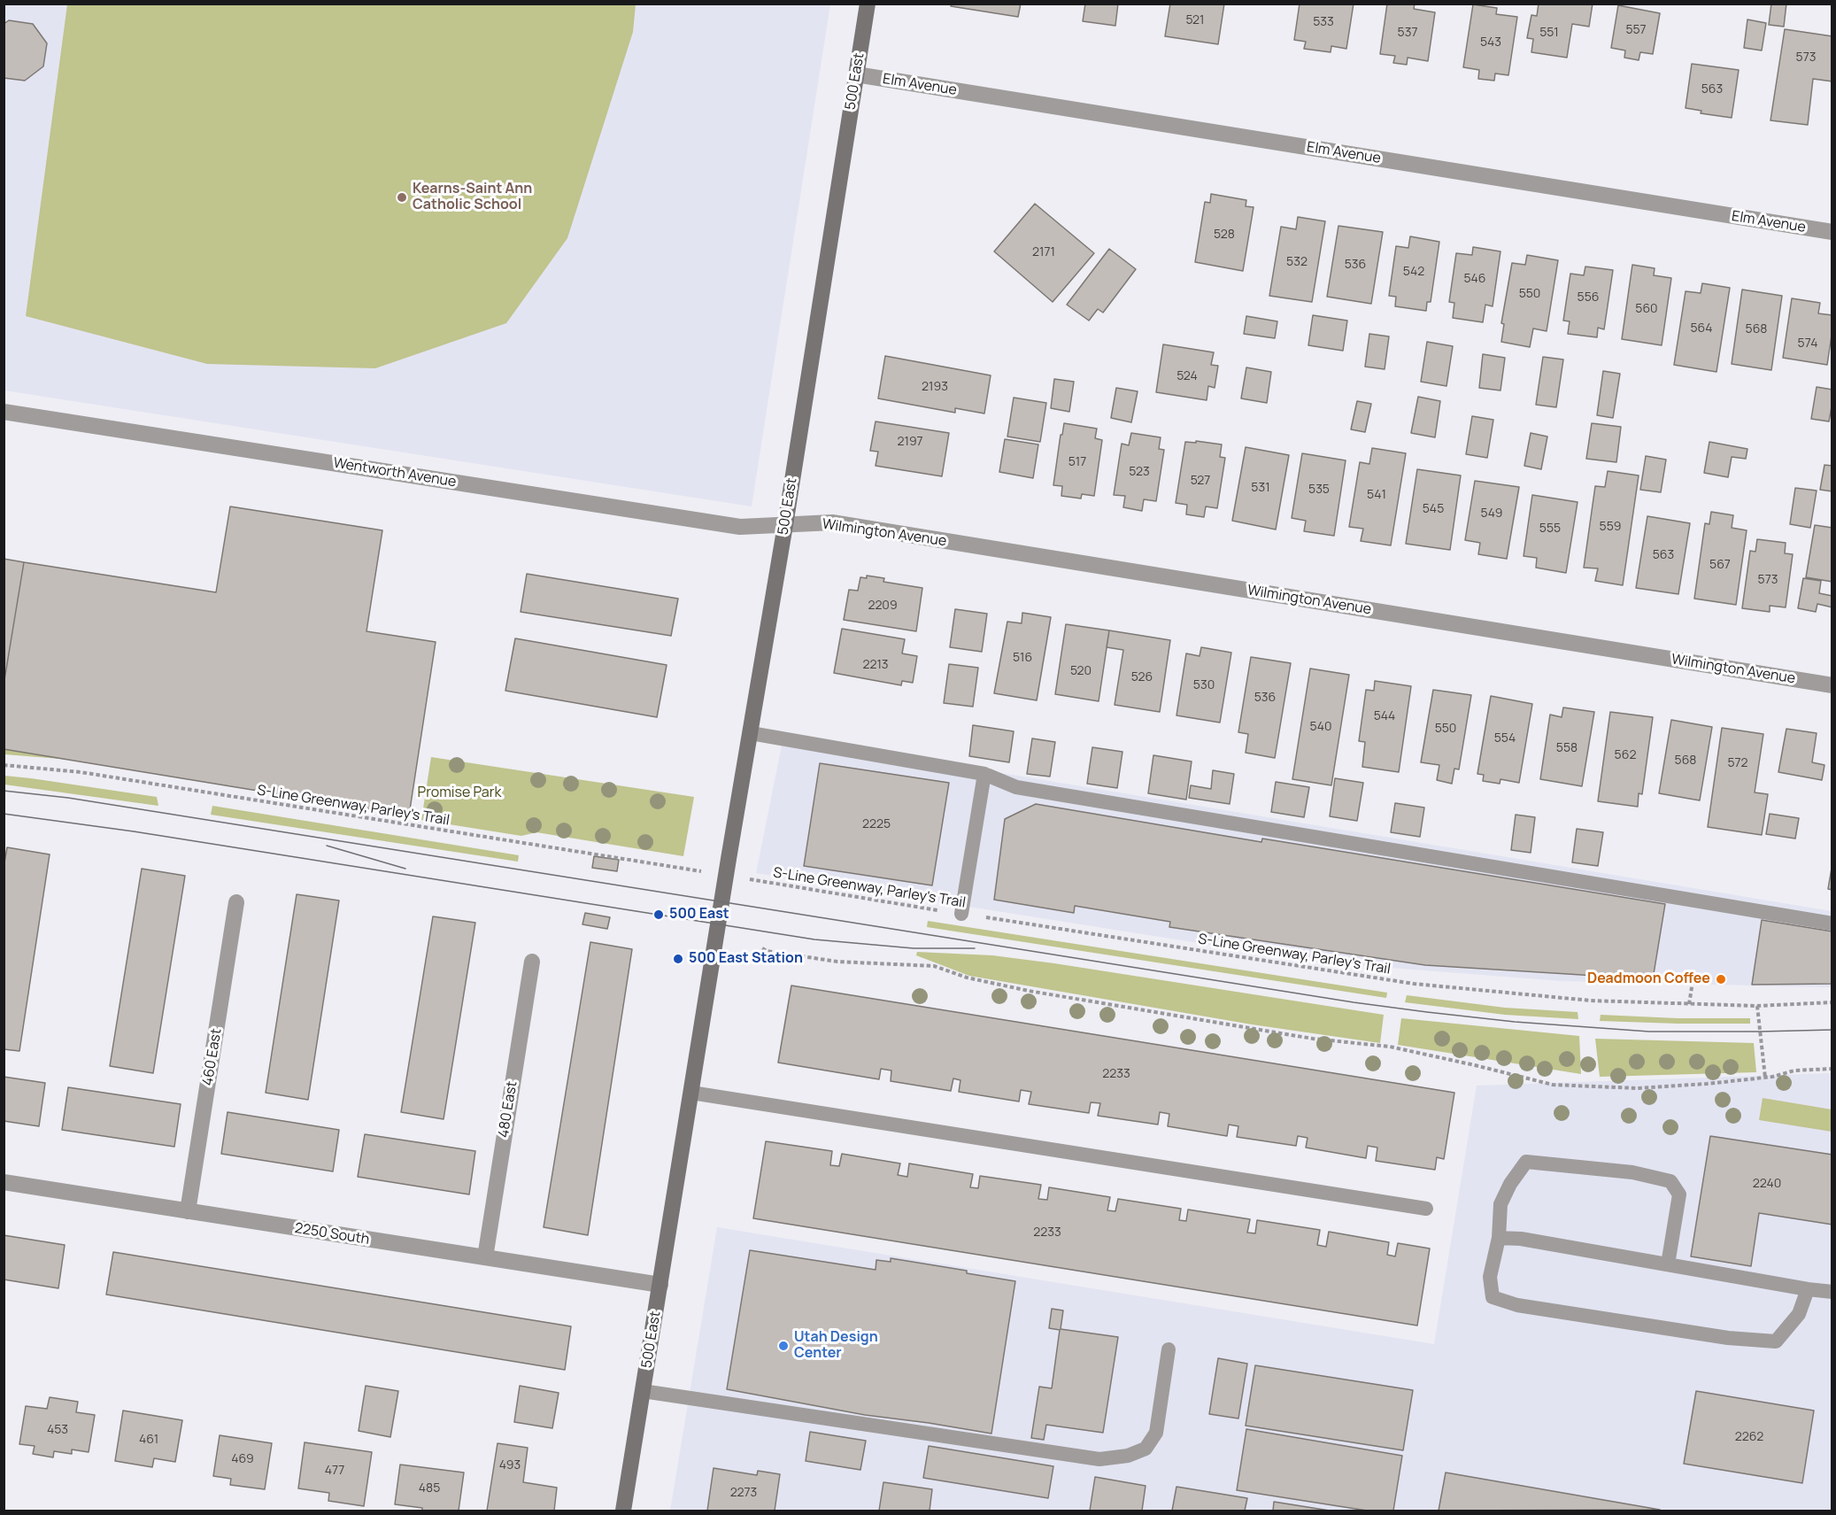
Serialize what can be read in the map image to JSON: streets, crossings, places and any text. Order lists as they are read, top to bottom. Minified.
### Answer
{"streets":{"street":["500 East","Elm Avenue","Wentworth Avenue","Wilmington Avenue","460 East","480 East","2250 South"],"path":["S-Line Greenway, Parley's Trail"]},"crossings":[["500 East","Elm Avenue"],["500 East","Wentworth Avenue"],["500 East","Wilmington Avenue"],["500 East","2250 South"],["Wentworth Avenue","Wilmington Avenue"],["460 East","2250 South"],["480 East","2250 South"]],"parks":["Promise Park"],"places":["Kearns-Saint Ann Catholic School","500 East","500 East Station","Deadmoon Coffee","Utah Design Center"],"house_numbers":["521","533","557","537","551","543","573","563","528","2171","532","536","542","546","550","556","560","564","568","574","524","2193","2197","517","523","527","531","535","541","545","549","559","555","563","567","573","2209","516","2213","520","526","530","536","544","540","550","554","558","562","568","572","2225","2233","2240","2233","453","2262","461","469","493","477","485","2273"]}
